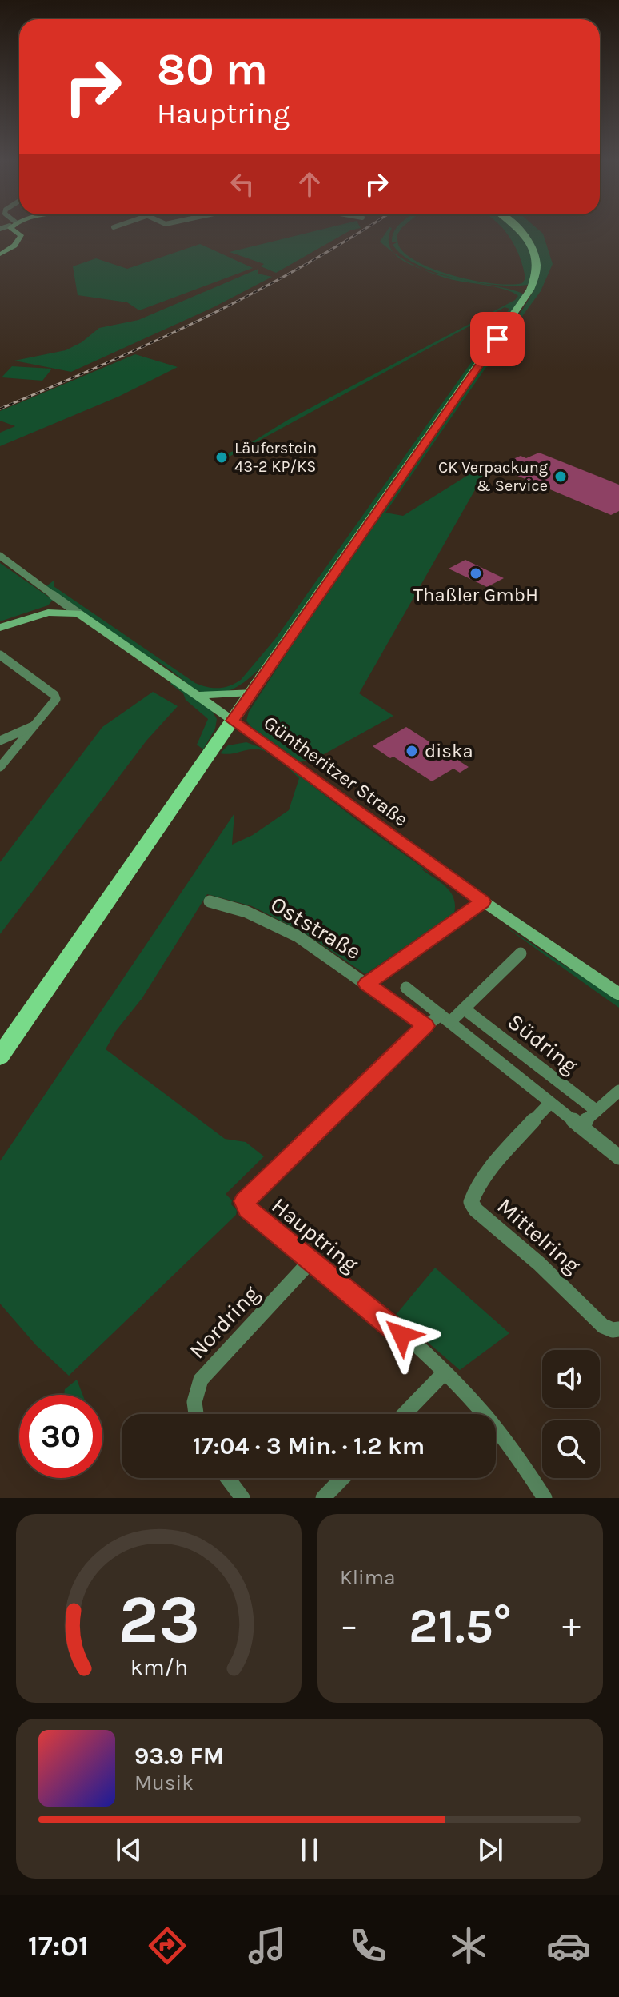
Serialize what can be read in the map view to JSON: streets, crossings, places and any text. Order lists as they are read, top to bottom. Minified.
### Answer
{"streets":{"street":["Güntheritzer Straße","Oststraße","Südring","Hauptring","Mittelring","Nordring"]},"crossings":[["Oststraße","Hauptring"],["Südring","Hauptring"],["Südring","Mittelring"],["Hauptring","Nordring"]],"places":["Läuferstein 43-2 KP/KS","CK Verpackung & Service","Thaßler GmbH","diska"],"page":{"turn":["80 m","Hauptring"],"limit":"30","trip":"17:04 · 3 Min. · 1.2 km","tile":"Klima","heat":["−","21.5°","+"],"song":["93.9 FM","Musik"],"tabs":"17:01","gauge":["23","km/h"]}}
